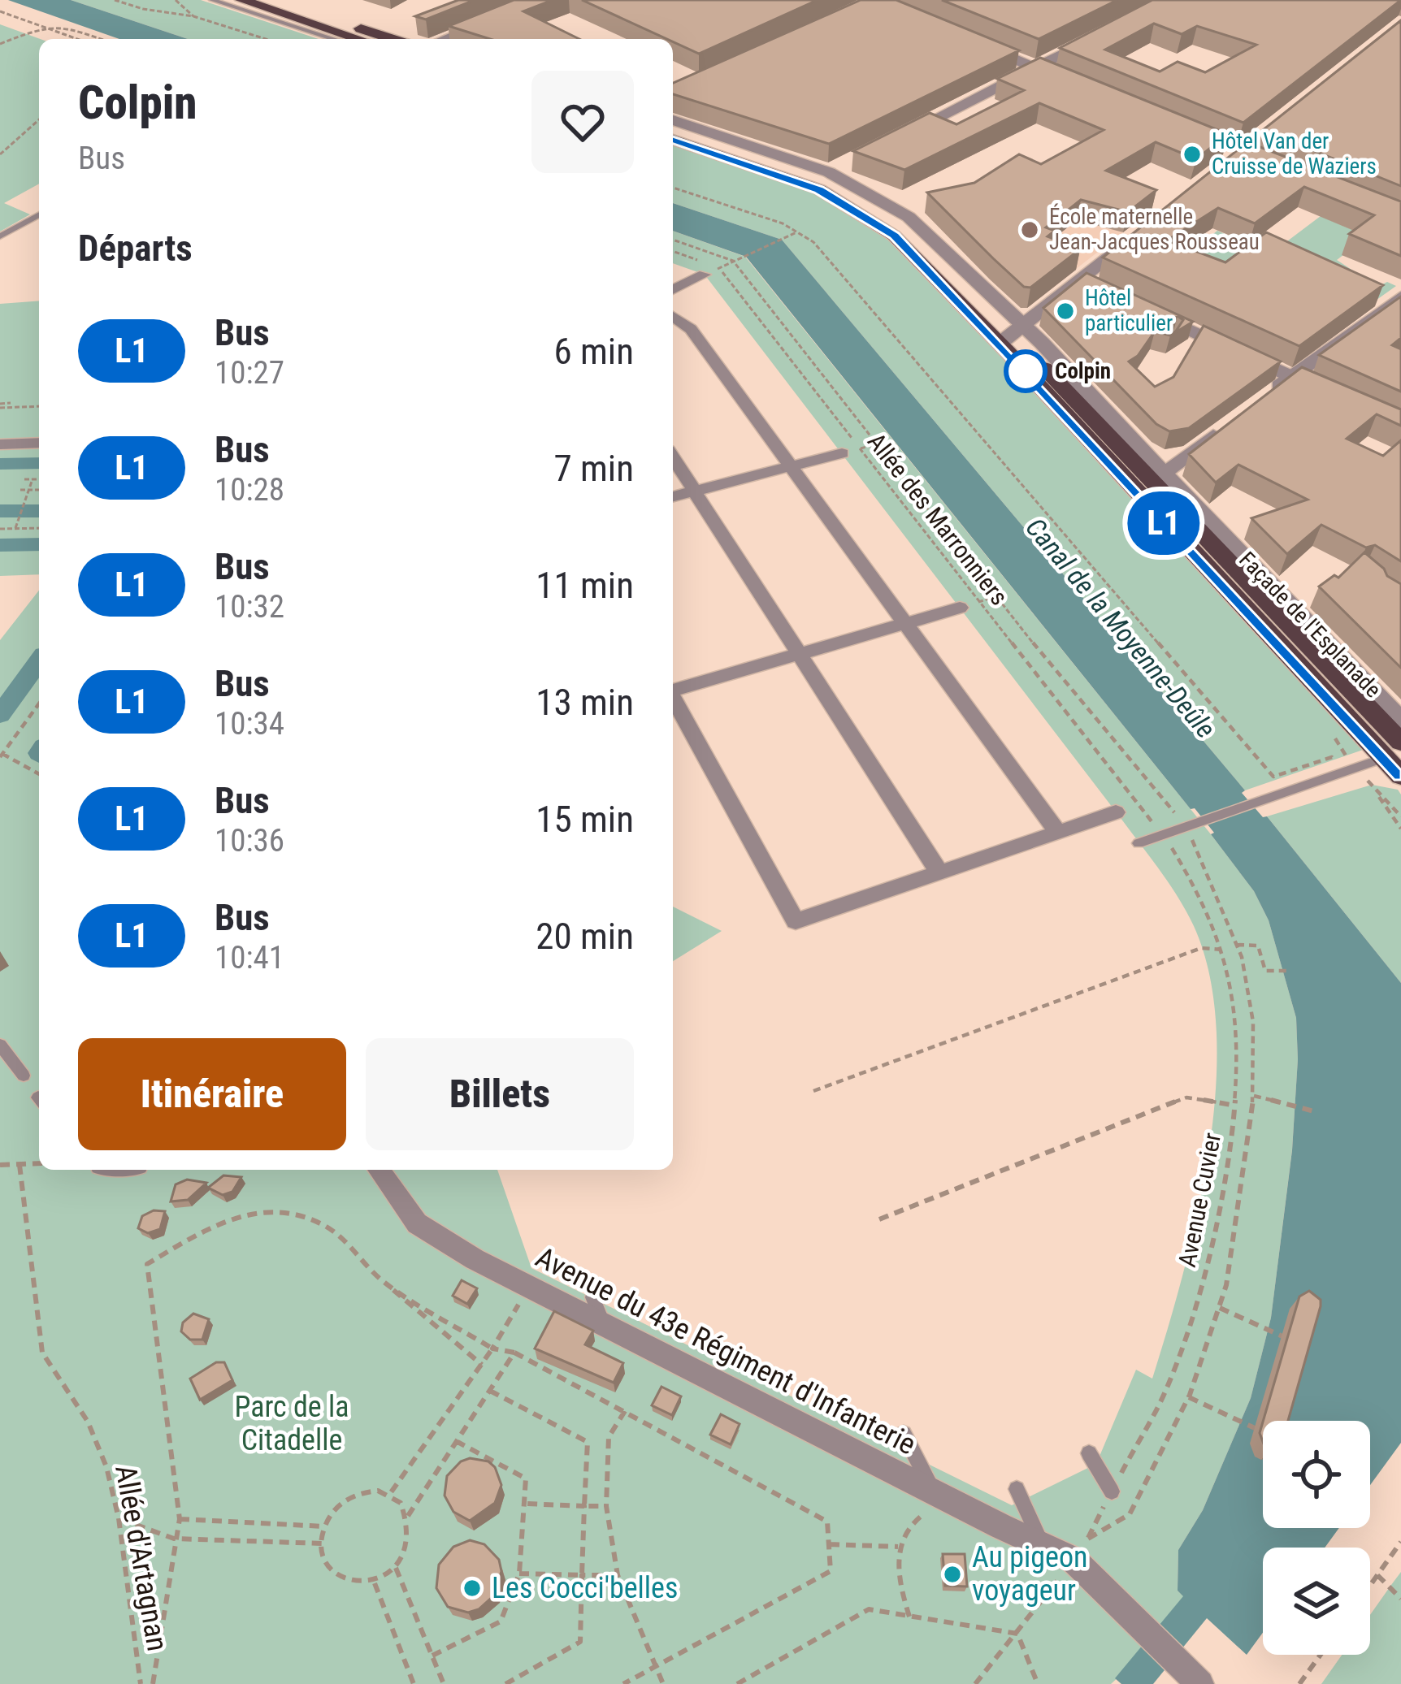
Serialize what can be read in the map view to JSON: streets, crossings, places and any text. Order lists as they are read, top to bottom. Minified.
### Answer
{"streets":{"main road":["Façade de l'Esplanade"],"street":["Avenue du 43e Régiment d'Infanterie"],"path":["Allée des Marronniers","Avenue Cuvier","Allée d'Artagnan"]},"crossings":[["Allée des Marronniers","Avenue Cuvier"],["Avenue Cuvier","Avenue du 43e Régiment d'Infanterie"]],"water":["Canal de la Moyenne-Deûle"],"parks":["Parc de la Citadelle"],"places":["Hôtel Van der Cruisse de Waziers","École maternelle Jean-Jacques Rousseau","Hôtel particulier","Colpin","Au pigeon voyageur","Les Cocci'belles"],"lines":["bus line L1"],"page":{"on_map":"L1","heading":[["Colpin","Bus"],"Départs"],"list":[{"mark":"L1","name":"Bus","note":"10:27","value":"6 min"},{"mark":"L1","name":"Bus","note":"10:28","value":"7 min"},{"mark":"L1","name":"Bus","note":"10:32","value":"11 min"},{"mark":"L1","name":"Bus","note":"10:34","value":"13 min"},{"mark":"L1","name":"Bus","note":"10:36","value":"15 min"},{"mark":"L1","name":"Bus","note":"10:41","value":"20 min"}],"buttons":["Itinéraire","Billets"]}}
